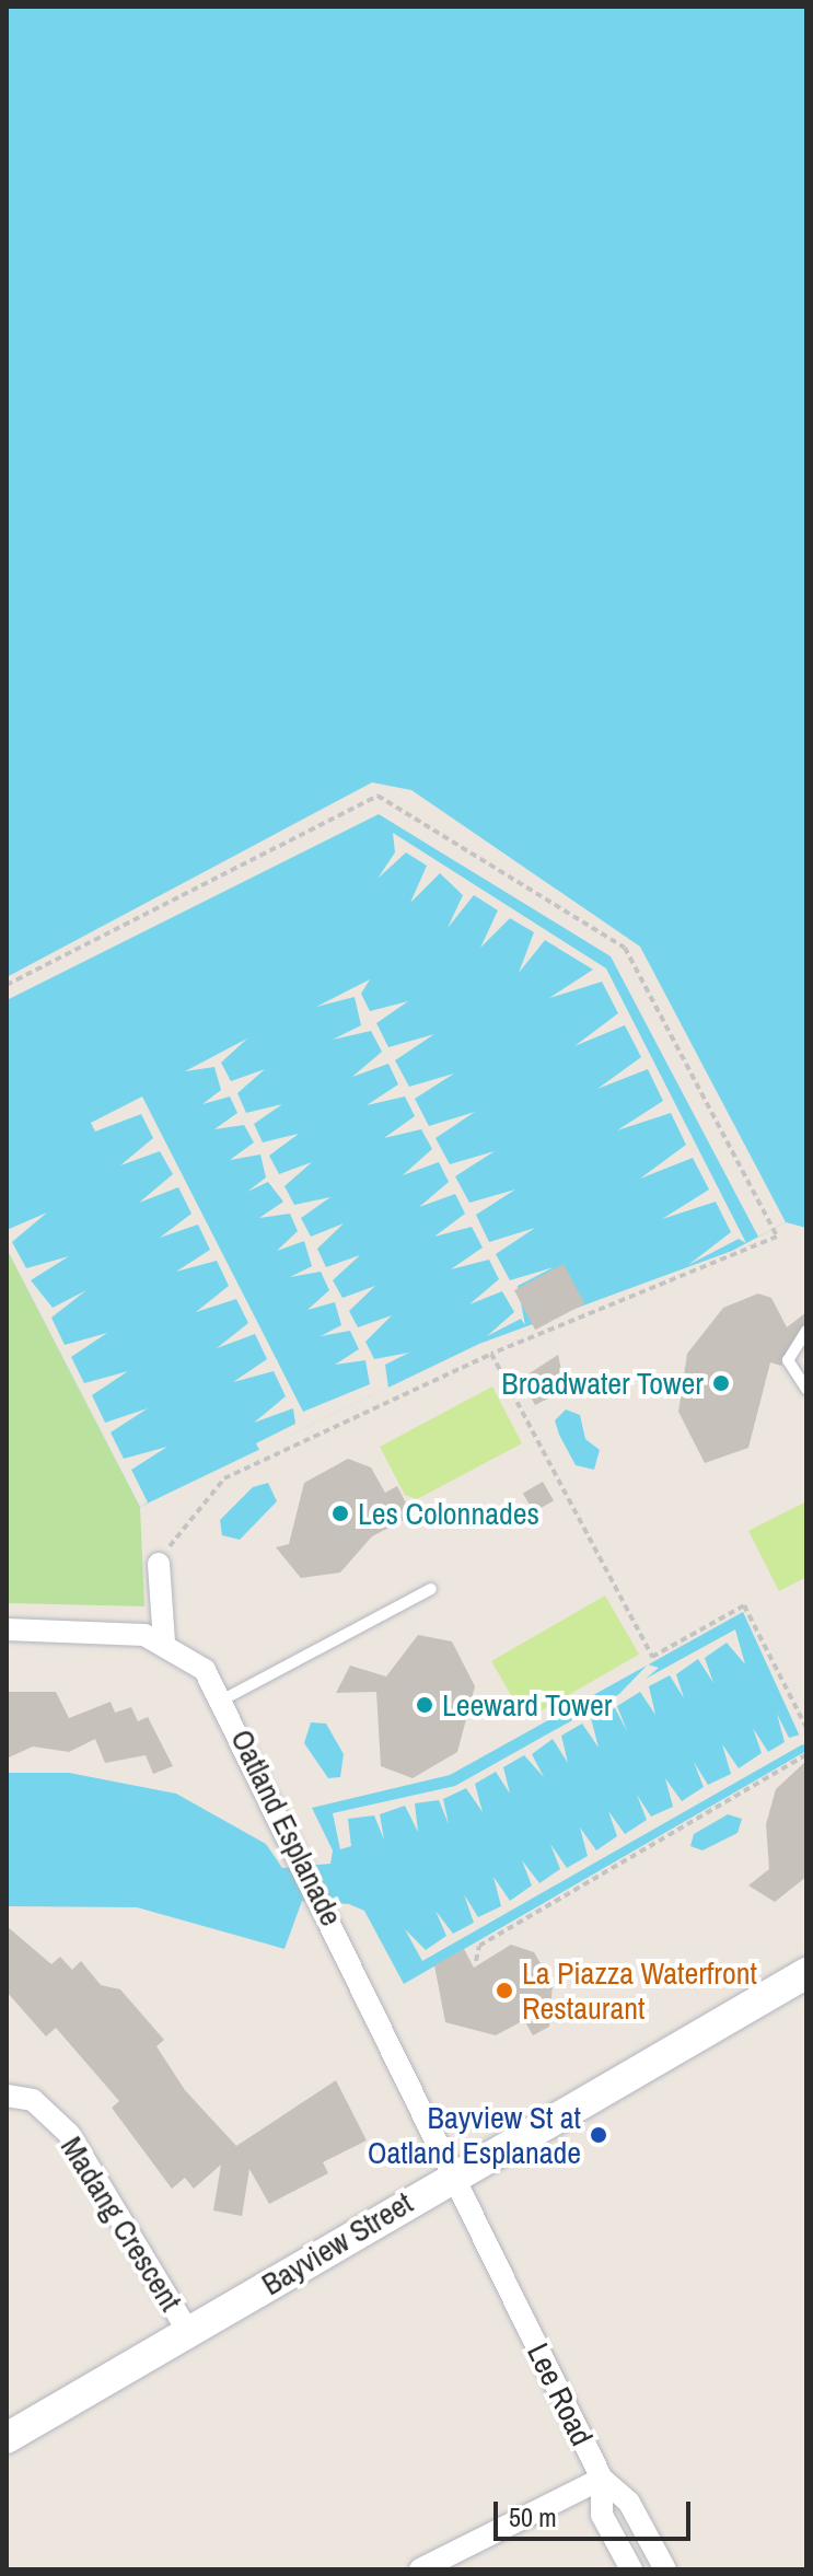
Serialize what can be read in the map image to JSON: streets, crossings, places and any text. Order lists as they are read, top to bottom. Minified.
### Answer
{"streets":{"main road":["Bayview Street"],"street":["Oatland Esplanade","Madang Crescent","Lee Road"]},"crossings":[["Oatland Esplanade","Bayview Street"],["Oatland Esplanade","Lee Road"],["Madang Crescent","Bayview Street"],["Bayview Street","Lee Road"]],"places":["Broadwater Tower","Les Colonnades","Leeward Tower","La Piazza Waterfront Restaurant","Bayview St at Oatland Esplanade"],"scale_bar":"50 m"}
